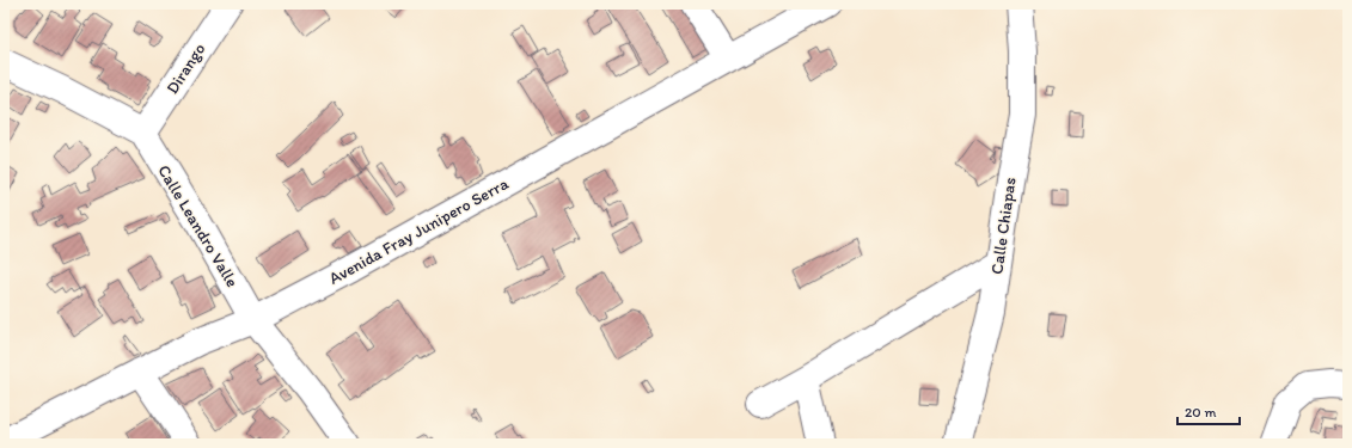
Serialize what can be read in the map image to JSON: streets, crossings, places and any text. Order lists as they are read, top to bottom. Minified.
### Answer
{"streets":{"street":["Dirango","Calle Leandro Valle","Calle Chiapas","Avenida Fray Junipero Serra"]},"crossings":[["Dirango","Calle Leandro Valle"],["Calle Leandro Valle","Avenida Fray Junipero Serra"]],"scale_bar":"20 m"}
